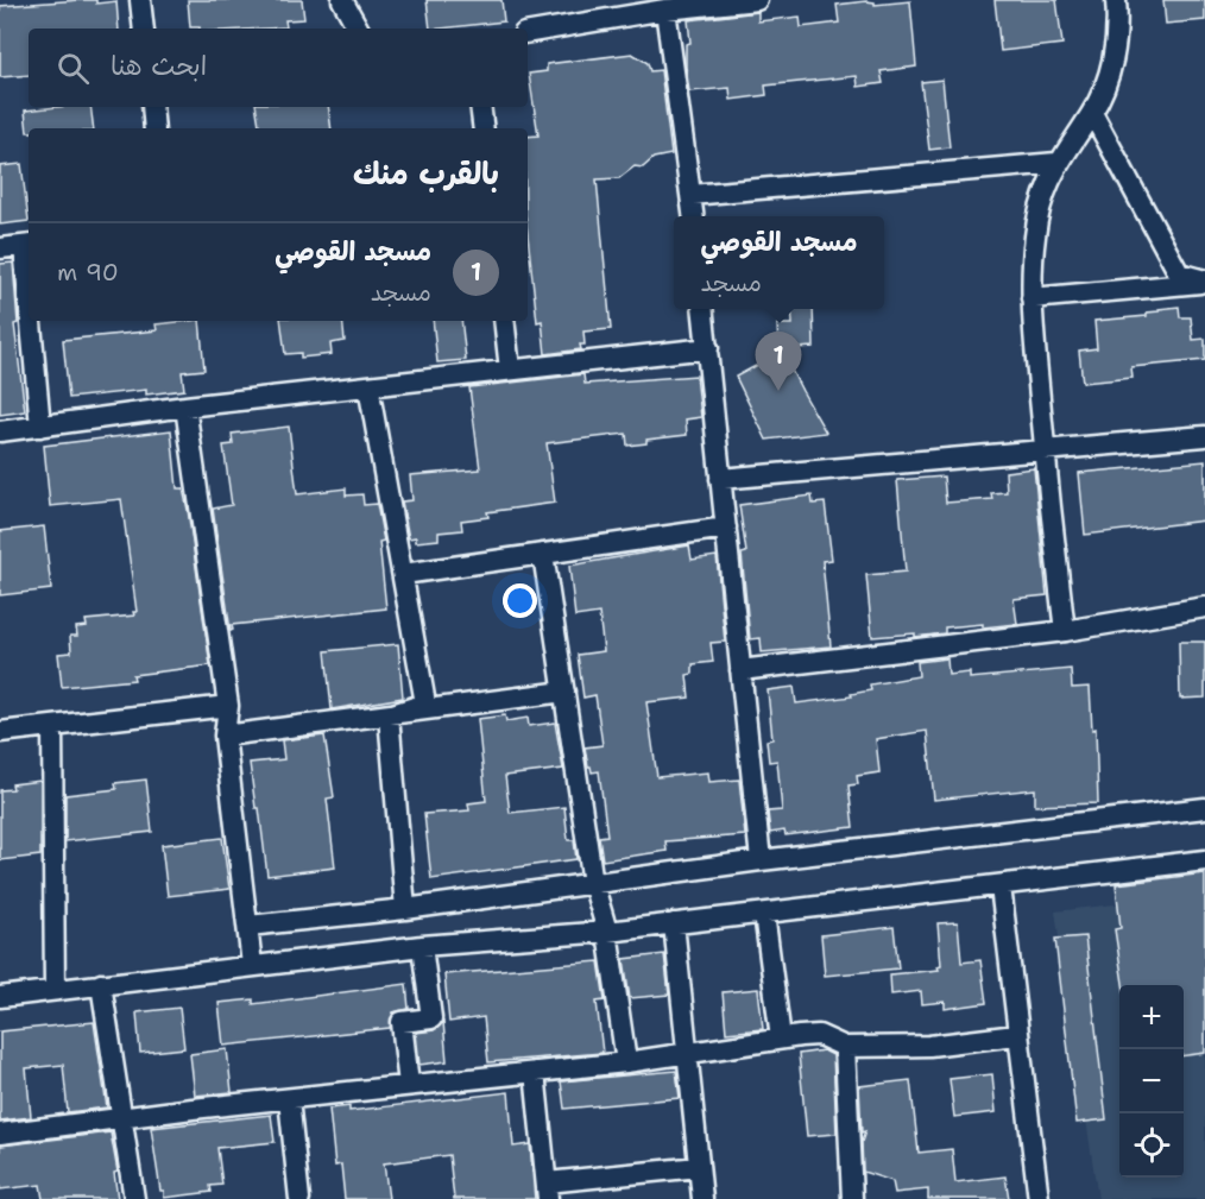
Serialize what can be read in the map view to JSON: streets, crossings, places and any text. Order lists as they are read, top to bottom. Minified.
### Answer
{"page":{"search":"ابحث هنا","heading":"بالقرب منك","popup":["مسجد القوصي","مسجد"],"list":[{"mark":"1","name":"مسجد القوصي","note":"مسجد","value":"90 m"}],"pins":"1","map_buttons":["+","−"]}}
